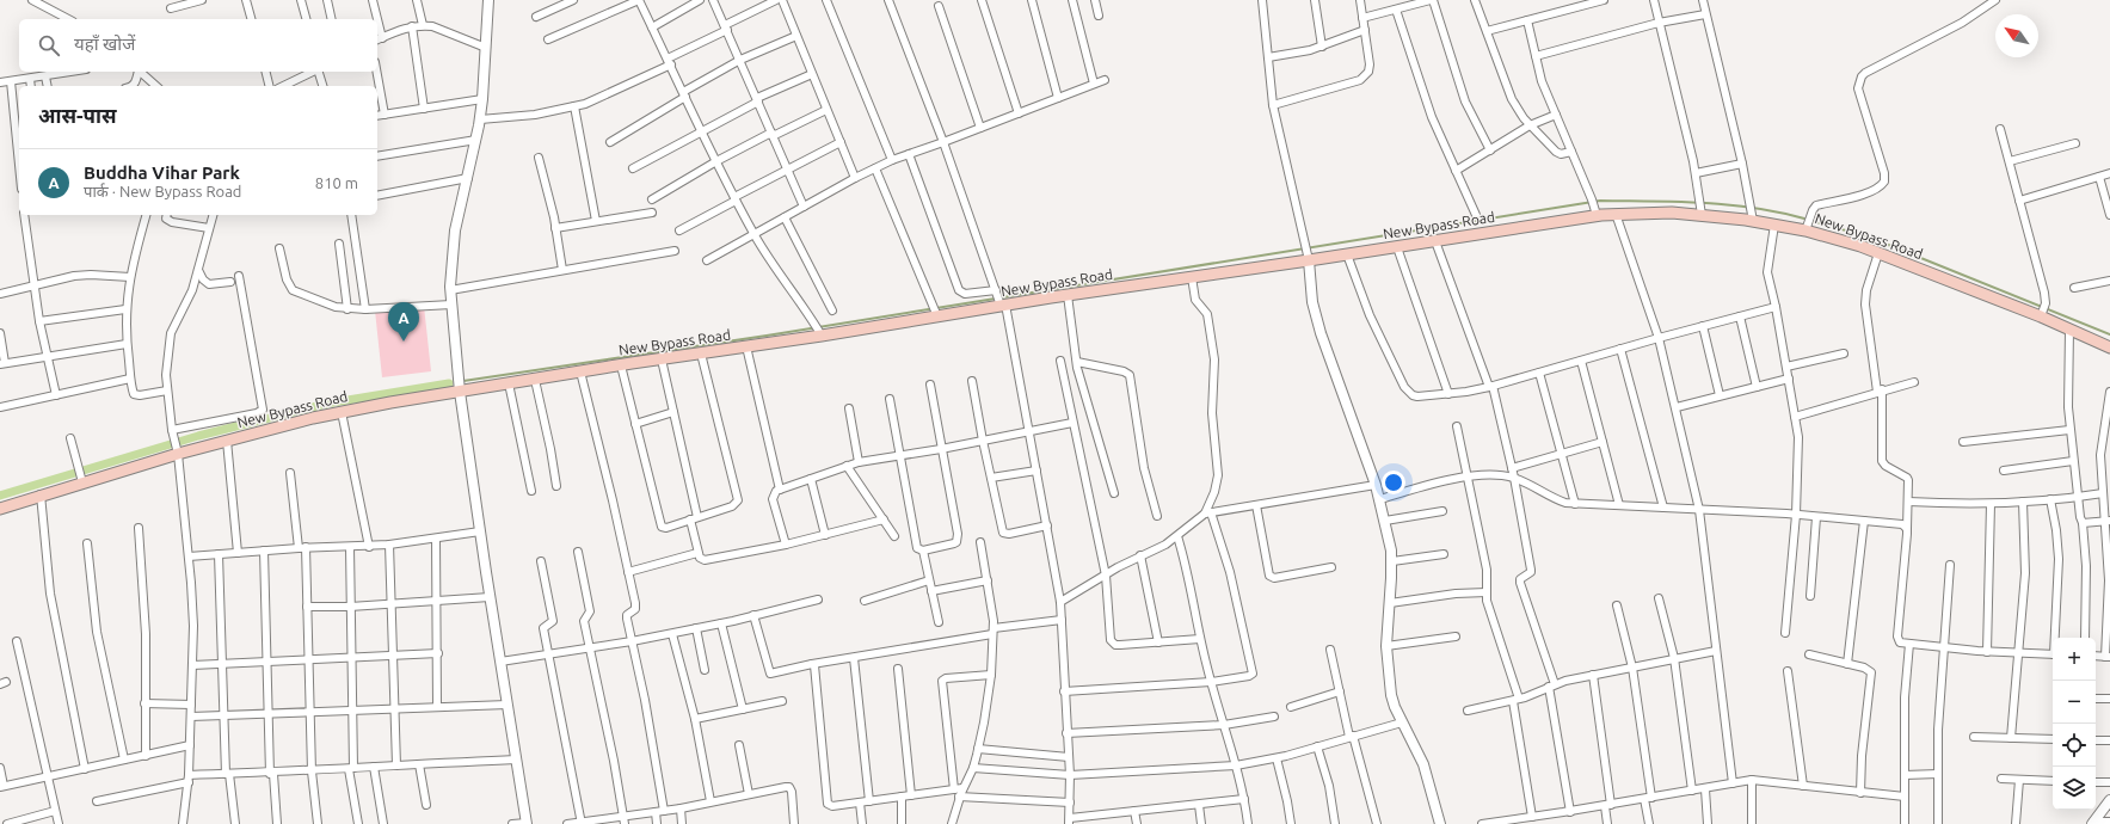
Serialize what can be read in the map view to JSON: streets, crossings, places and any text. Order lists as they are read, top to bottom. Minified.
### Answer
{"streets":{"main road":["New Bypass Road"]},"north":"top left","page":{"search":"यहाँ खोजें","heading":"आस-पास","list":[{"mark":"A","name":"Buddha Vihar Park","note":"पार्क · New Bypass Road","value":"810 m"}],"pins":"A","map_buttons":["+","−"]}}
